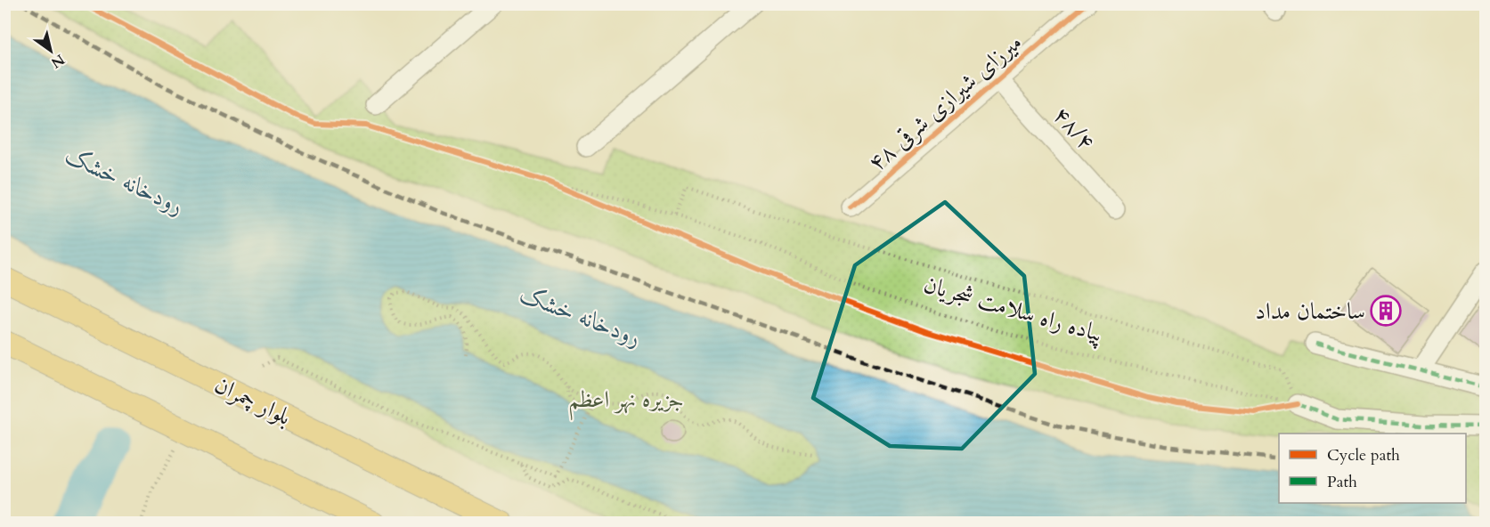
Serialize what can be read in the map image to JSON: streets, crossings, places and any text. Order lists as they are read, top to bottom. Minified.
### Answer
{"streets":{"main road":["بلوار چمران"],"street":["۴۸ میرزای شیرازی شرقی","۴۸/۴"],"path":["پیاده راه سلامت شجریان"]},"crossings":[["۴۸ میرزای شیرازی شرقی","۴۸/۴"]],"water":["رودخانه خشک"],"parks":["جزیره نهر اعظم"],"places":{"building":["ساختمان مداد"]},"legend":["Cycle path","Path"],"north":"bottom right"}
